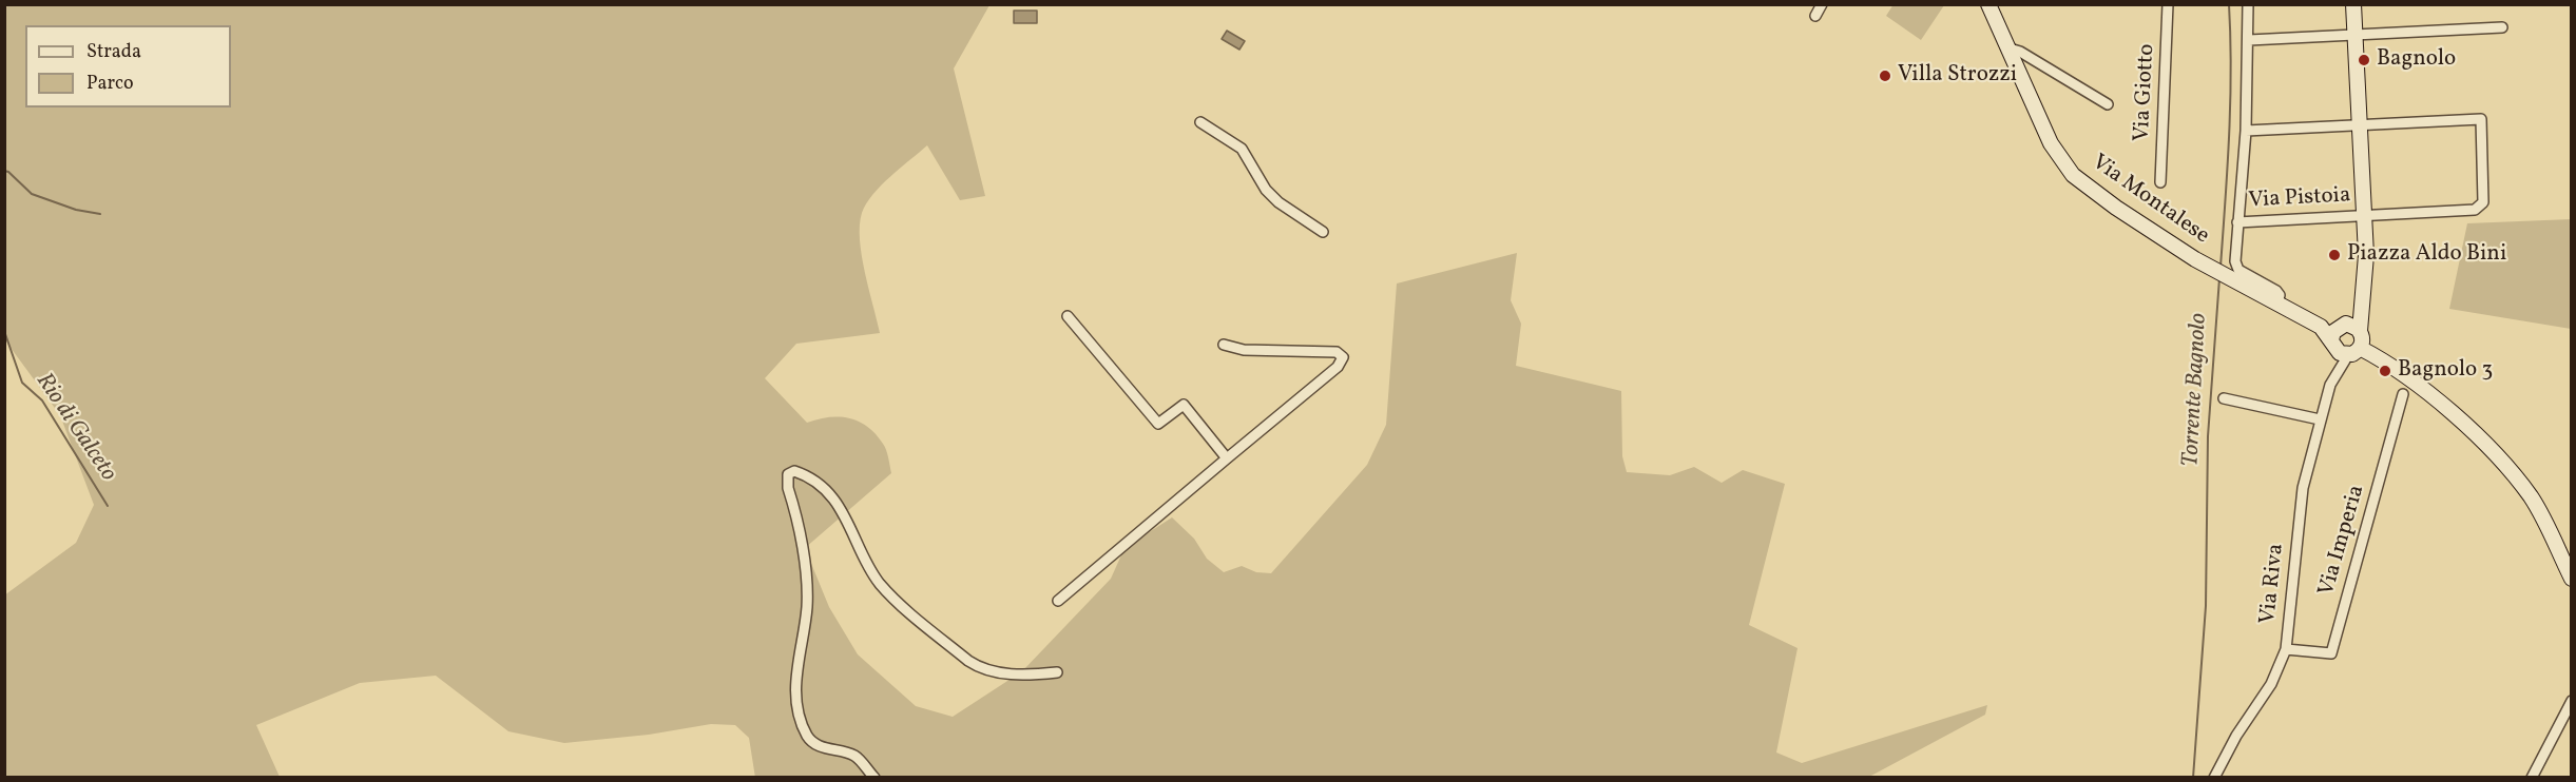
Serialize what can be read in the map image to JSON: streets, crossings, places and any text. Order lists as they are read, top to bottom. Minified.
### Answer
{"streets":{"street":["Via Giotto","Via Pistoia","Via Montalese","Via Imperia","Via Riva"]},"crossings":[["Via Montalese","Via Riva"],["Via Imperia","Via Riva"]],"water":["Torrente Bagnolo","Rio di Galceto"],"places":["Bagnolo","Villa Strozzi","Piazza Aldo Bini","Bagnolo 3"],"legend":["Strada","Parco"]}
